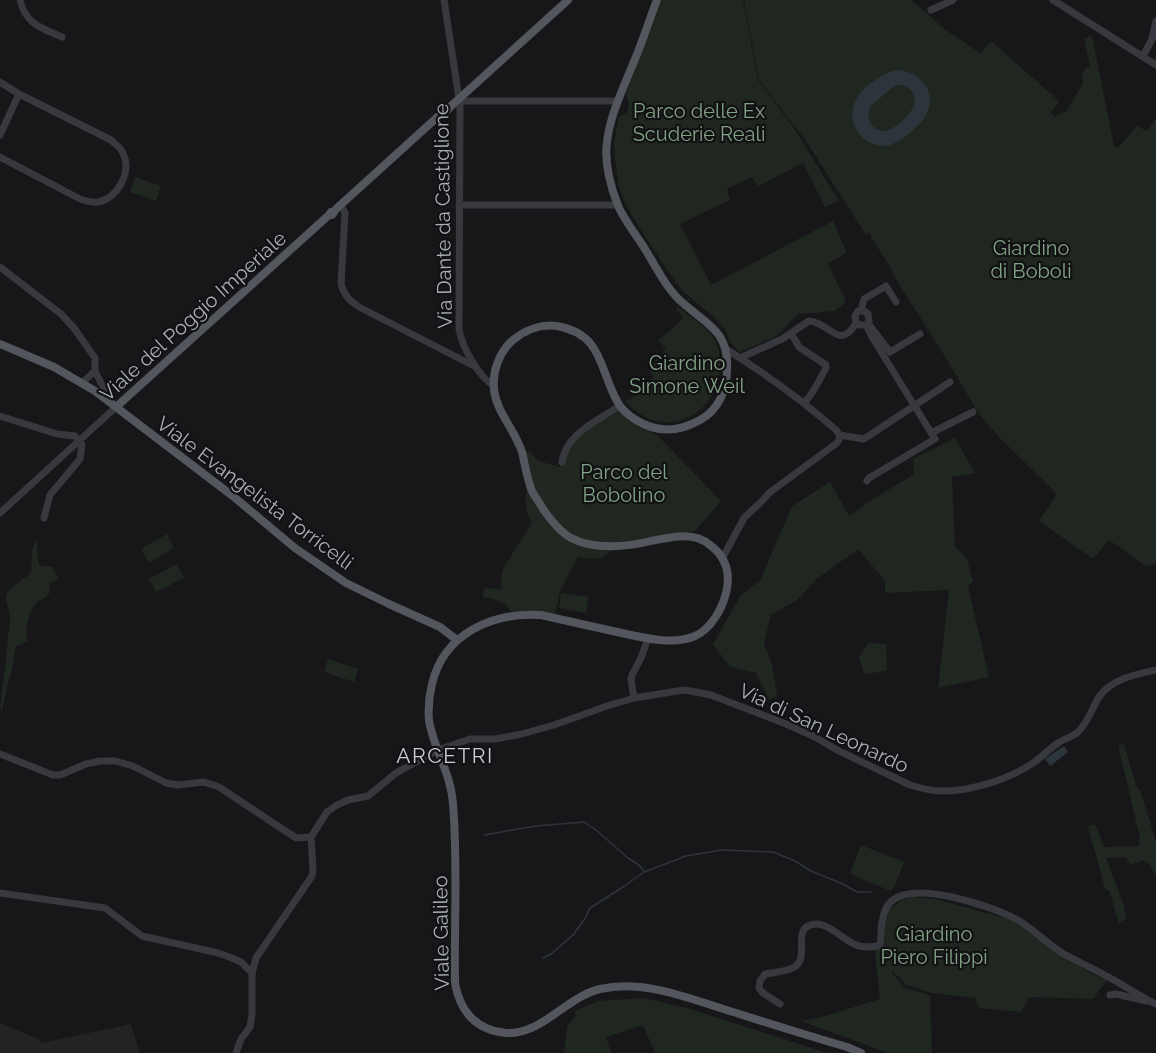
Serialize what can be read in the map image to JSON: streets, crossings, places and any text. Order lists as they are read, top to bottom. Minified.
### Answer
{"streets":{"main road":["Viale del Poggio Imperiale","Viale Evangelista Torricelli","Viale Galileo"],"street":["Via Dante da Castiglione","Via di San Leonardo"]},"crossings":[["Via Dante da Castiglione","Viale del Poggio Imperiale"],["Viale del Poggio Imperiale","Viale Evangelista Torricelli"],["Viale Evangelista Torricelli","Viale Galileo"],["Via di San Leonardo","Viale Galileo"]],"districts":["ARCETRI"],"parks":["Parco delle Ex Scuderie Reali","Giardino di Boboli","Giardino Simone Weil","Parco del Bobolino","Giardino Piero Filippi"]}
